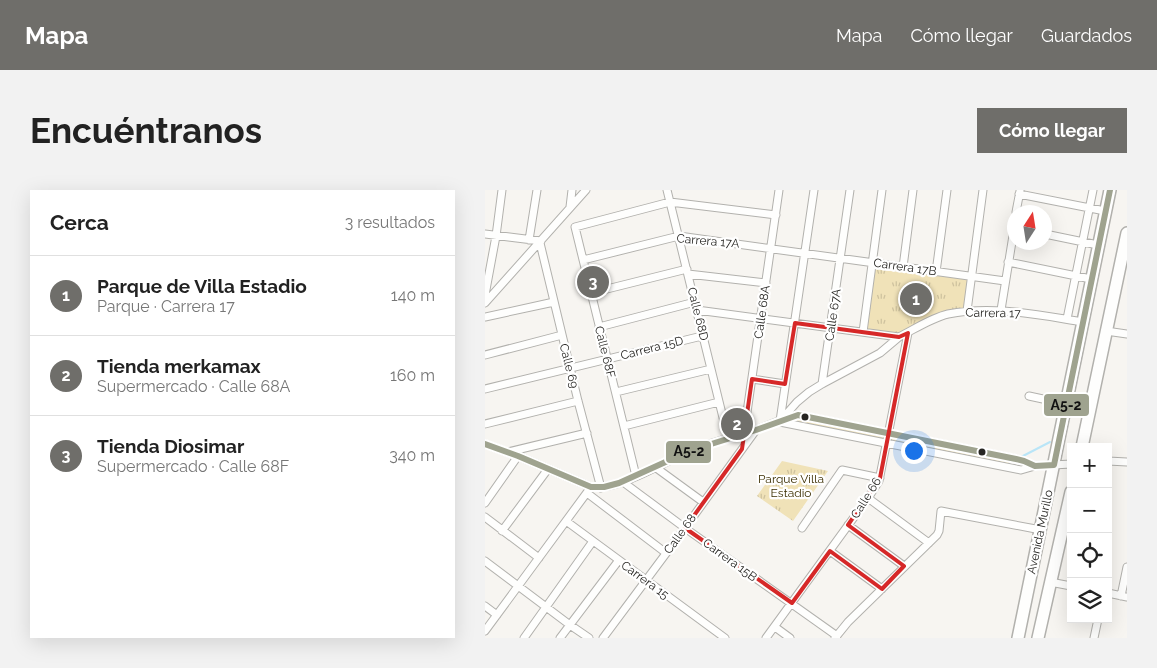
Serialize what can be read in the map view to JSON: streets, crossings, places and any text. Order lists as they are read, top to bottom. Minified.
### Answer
{"streets":{"main road":["Avenida Murillo"],"street":["Carrera 17A","Carrera 17B","Calle 68A","Carrera 17","Calle 68D","Calle 67A","Carrera 15D","Calle 68F","Calle 69","Calle 66","Calle 68","Carrera 15B","Carrera 15"]},"crossings":[["Carrera 17A","Carrera 17B"],["Carrera 17A","Calle 68A"],["Carrera 17A","Calle 68D"],["Carrera 17A","Calle 68F"],["Carrera 17B","Calle 67A"],["Carrera 17","Calle 67A"],["Carrera 17","Calle 66"],["Carrera 17","Avenida Murillo"],["Calle 68D","Carrera 15D"],["Calle 68D","Calle 68F"],["Carrera 15D","Calle 68F"],["Carrera 15D","Calle 69"],["Calle 66","Carrera 15B"],["Calle 68","Carrera 15B"],["Calle 68","Carrera 15"]],"parks":["Parque Villa Estadio"],"lines":["transit line A5-2"],"north":"top","page":{"header":"Mapa","nav":["Mapa","Cómo llegar","Guardados"],"buttons":"Cómo llegar","title":"Encuéntranos","heading":["Cerca","3 resultados"],"list":[{"mark":"1","name":"Parque de Villa Estadio","note":"Parque · Carrera 17","value":"140 m"},{"mark":"2","name":"Tienda merkamax","note":"Supermercado · Calle 68A","value":"160 m"},{"mark":"3","name":"Tienda Diosimar","note":"Supermercado · Calle 68F","value":"340 m"}],"pins":["3","1","2"],"map_buttons":["+","−"]}}
